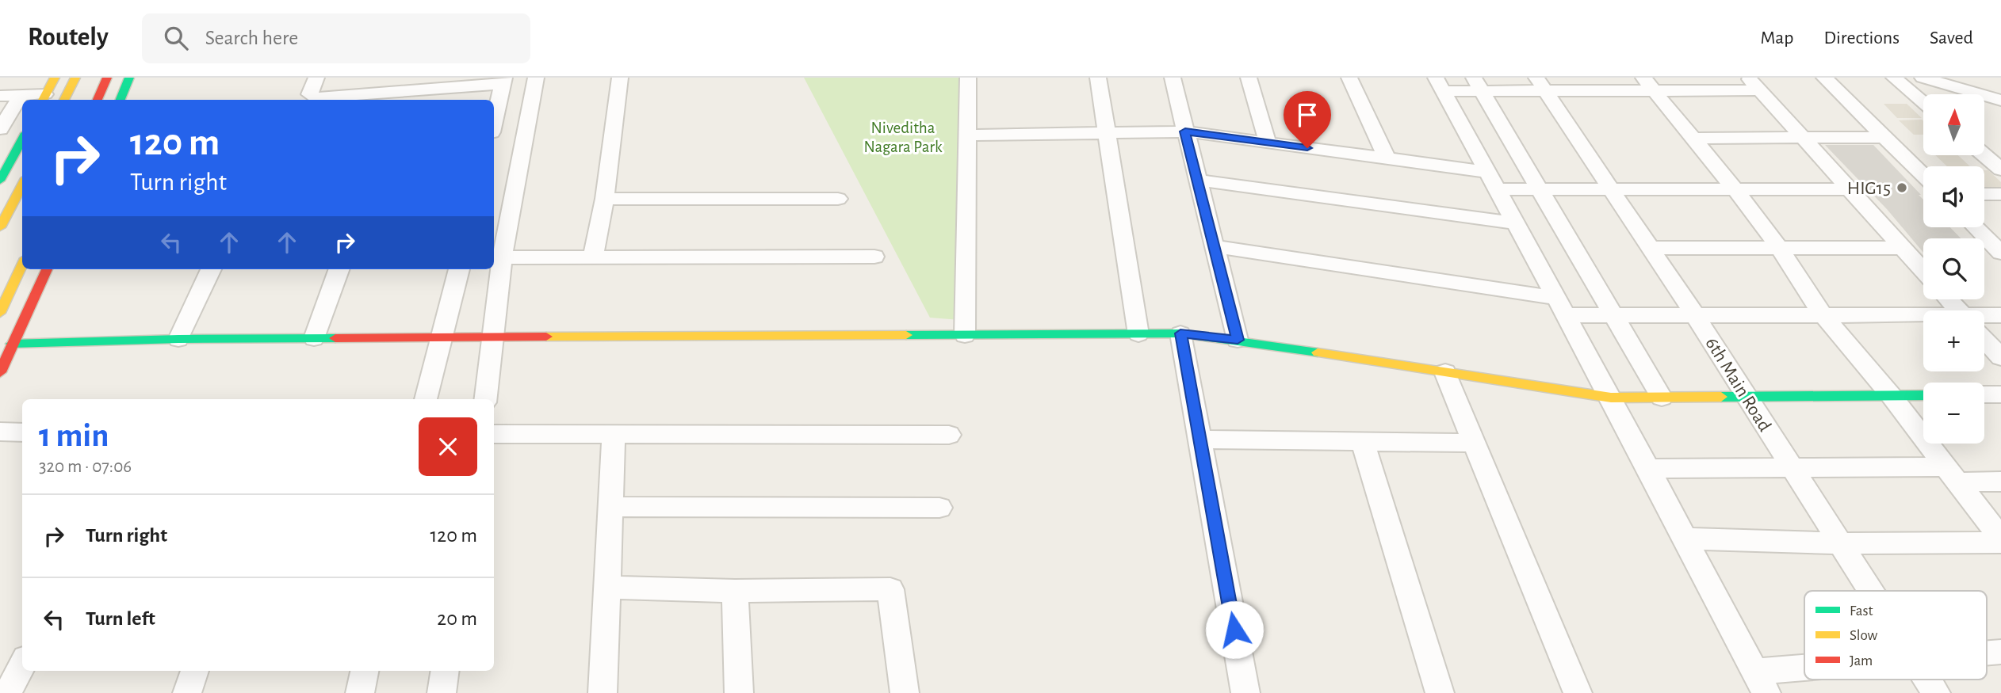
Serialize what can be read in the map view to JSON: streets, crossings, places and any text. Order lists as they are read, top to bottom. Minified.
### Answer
{"streets":{"street":["6th Main Road"]},"parks":["Niveditha Nagara Park"],"places":["HIG15"],"legend":["Fast","Slow","Jam"],"north":"top","page":{"header":"Routely","search":"Search here","nav":["Map","Directions","Saved"],"map_buttons":["+","−"],"turn":["120 m","Turn right"],"heading":["1 min","320 m · 07:06"],"list":[{"name":"Turn right","value":"120 m"},{"name":"Turn left","value":"20 m"}]}}
